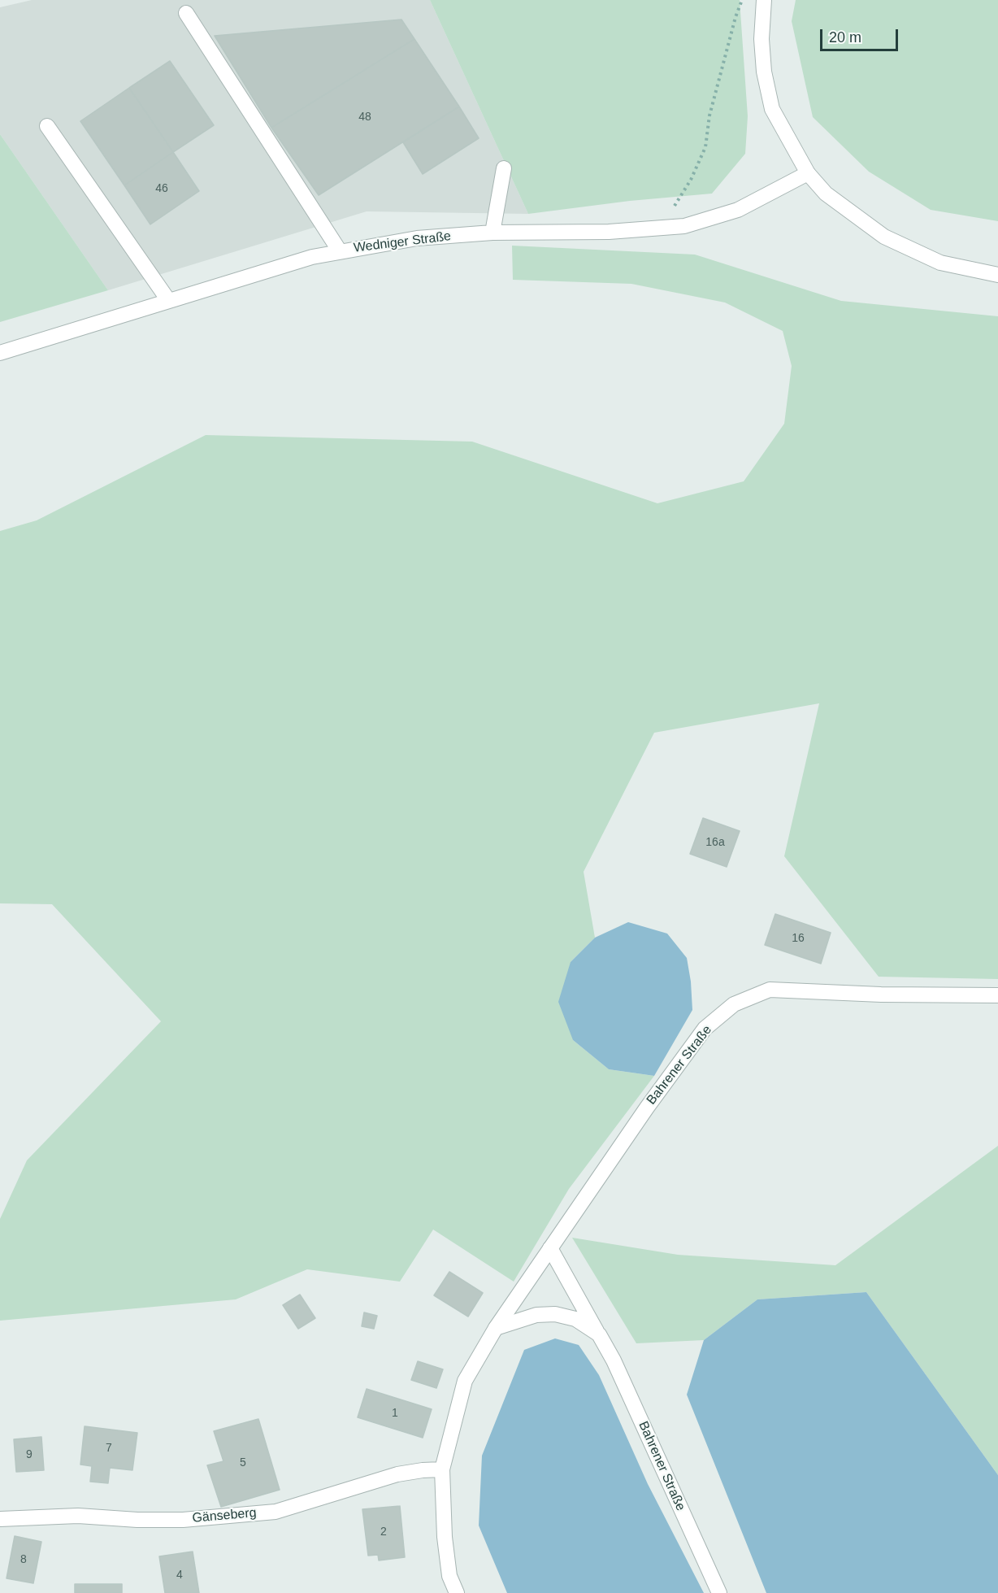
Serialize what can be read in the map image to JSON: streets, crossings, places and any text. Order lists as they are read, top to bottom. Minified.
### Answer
{"streets":{"street":["Wedniger Straße","Bahrener Straße","Gänseberg"]},"crossings":[["Bahrener Straße","Gänseberg"]],"house_numbers":["48","46","16a","16","1","7","9","5","2","8","4"],"scale_bar":"20 m"}
